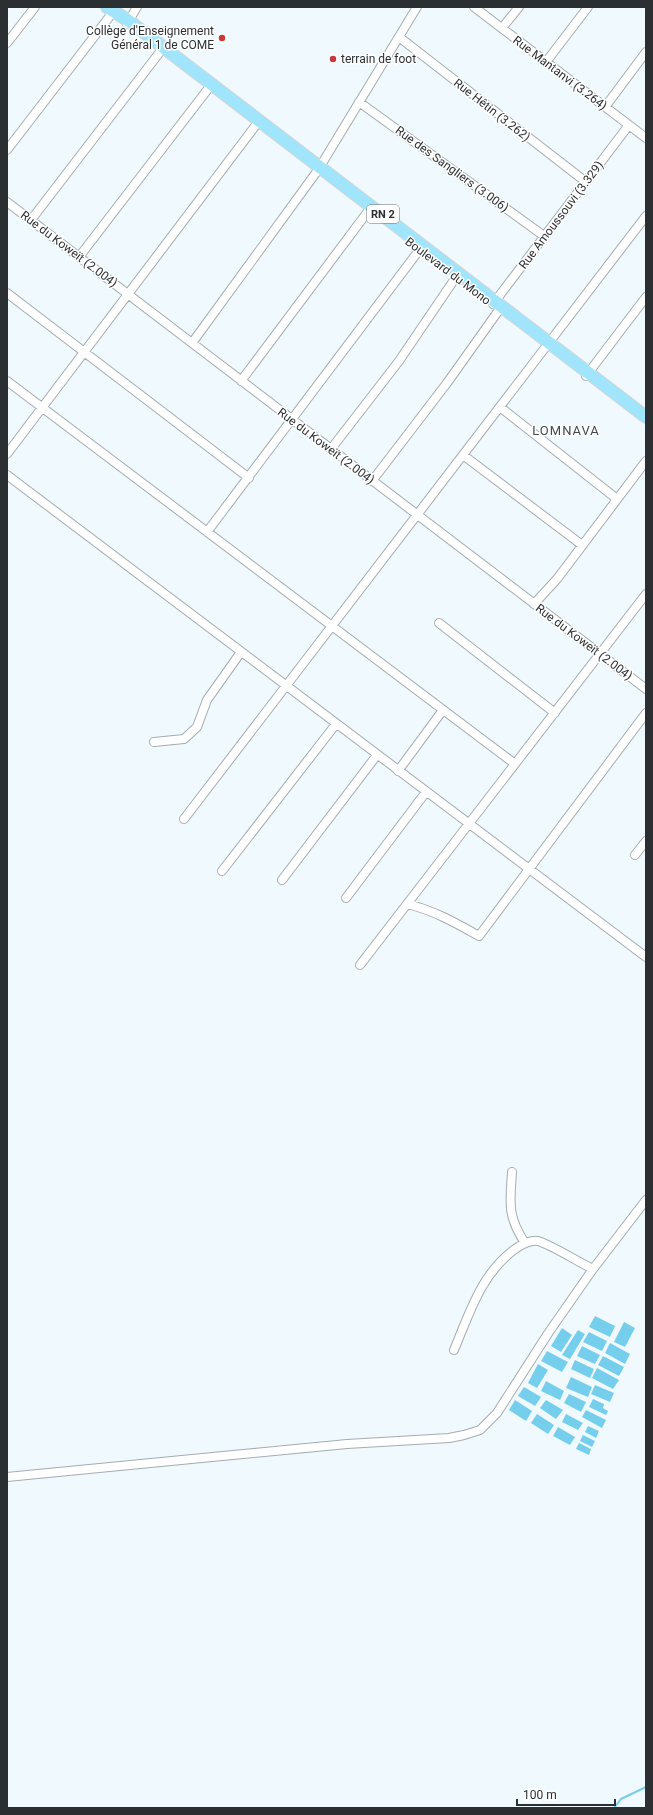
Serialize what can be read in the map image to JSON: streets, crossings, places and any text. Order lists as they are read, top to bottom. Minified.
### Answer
{"streets":{"main road":["RN 2","Boulevard du Mono"],"street":["Rue Mantanvi (3.264)","Rue Hêtin (3.262)","Rue des Sangliers (3.006)","Rue Amoussouvi (3.329)","Rue du Koweït (2.004)"]},"crossings":[["Rue Mantanvi (3.264)","Rue Amoussouvi (3.329)"],["Rue Hêtin (3.262)","Rue Amoussouvi (3.329)"],["Rue des Sangliers (3.006)","Rue Amoussouvi (3.329)"],["Rue Amoussouvi (3.329)","Rue du Koweït (2.004)"],["Rue Amoussouvi (3.329)","Boulevard du Mono"]],"districts":["LOMNAVA"],"places":["Collège d'Enseignement Général 1 de COME","terrain de foot"],"scale_bar":"100 m"}
